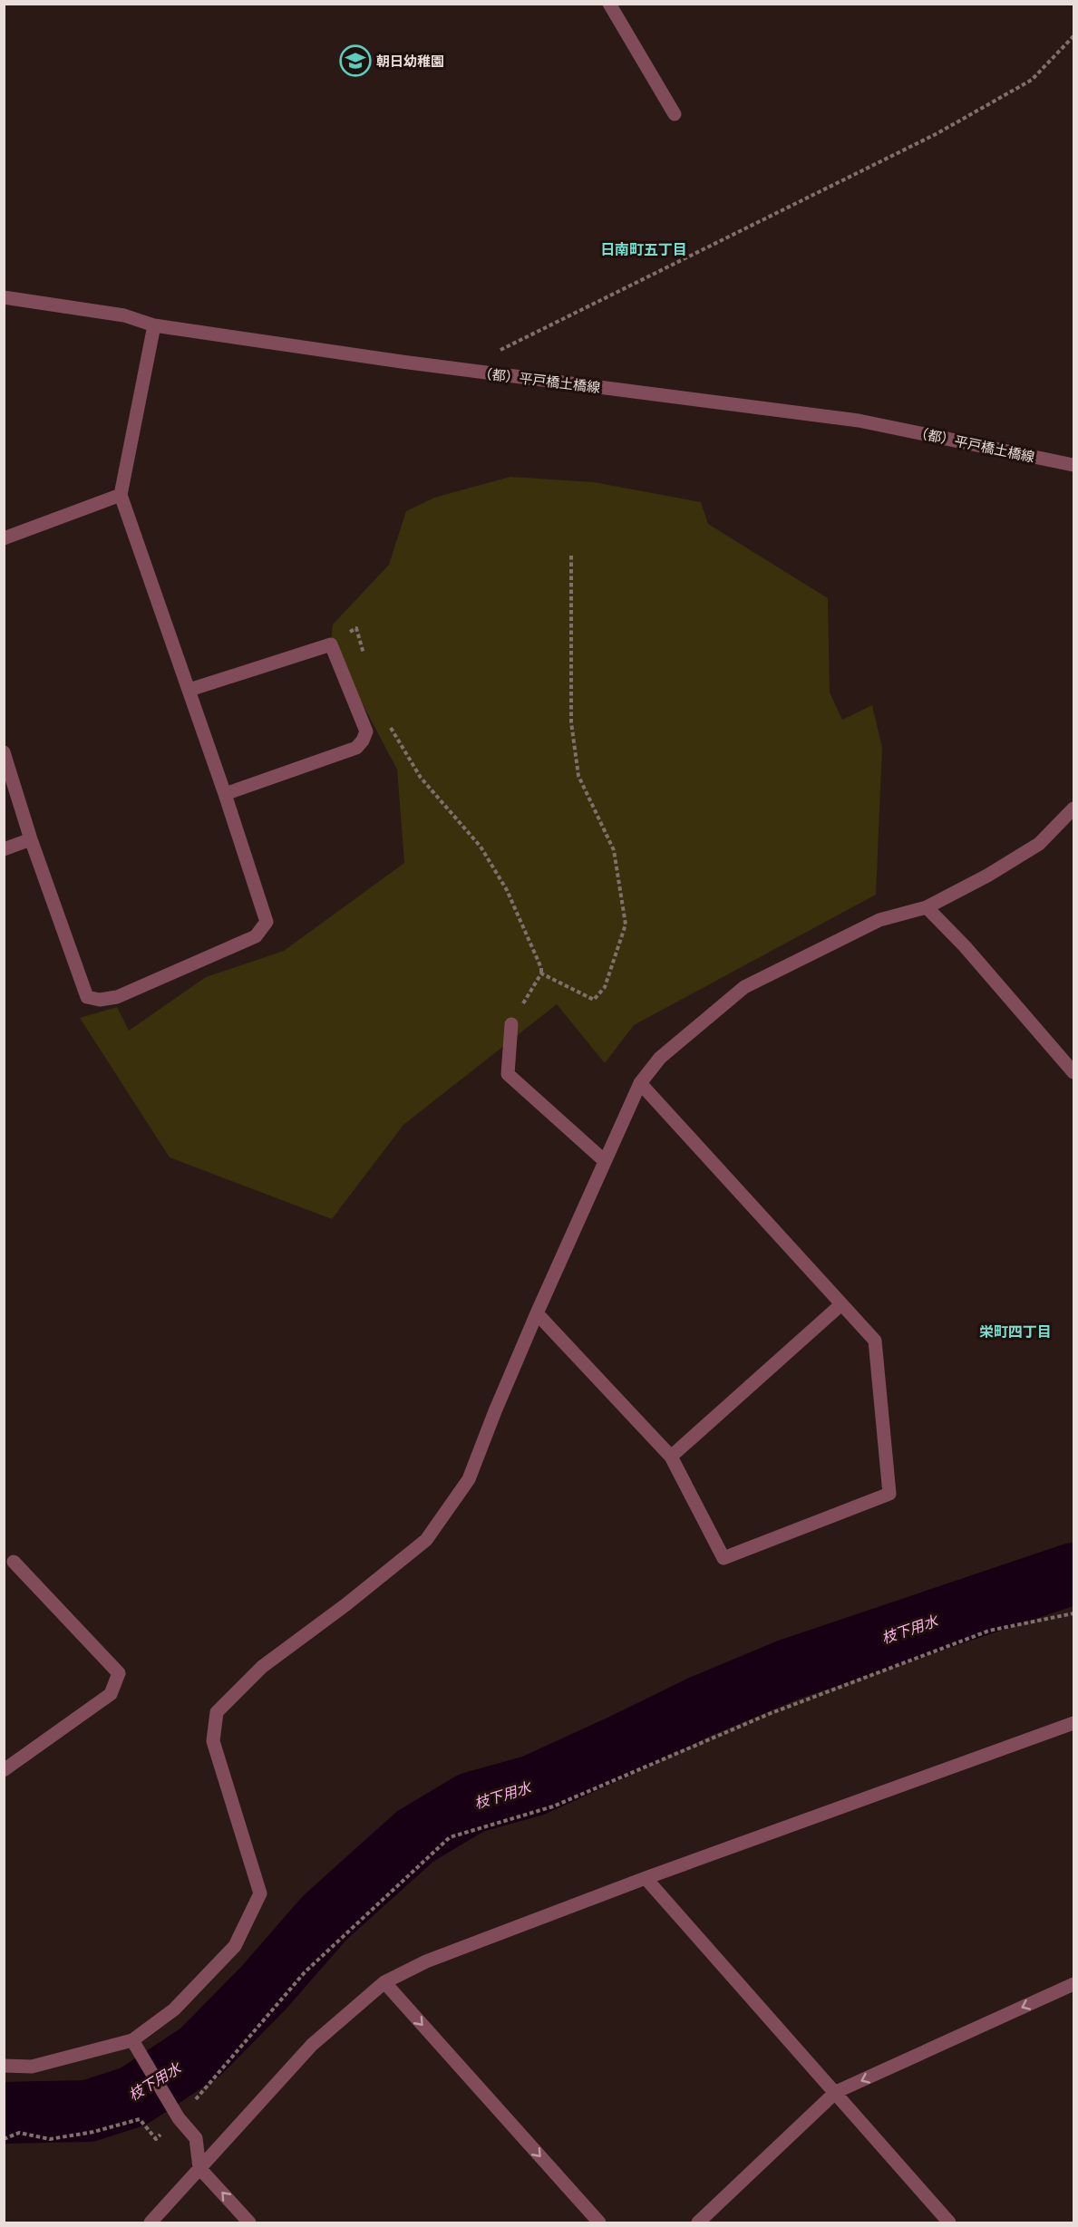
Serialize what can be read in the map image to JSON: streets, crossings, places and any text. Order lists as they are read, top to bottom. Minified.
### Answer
{"streets":{"street":["（都）平戸橋土橋線"]},"districts":["日南町五丁目","栄町四丁目"],"water":["枝下用水"],"places":{"school or university":["朝日幼稚園"]}}
